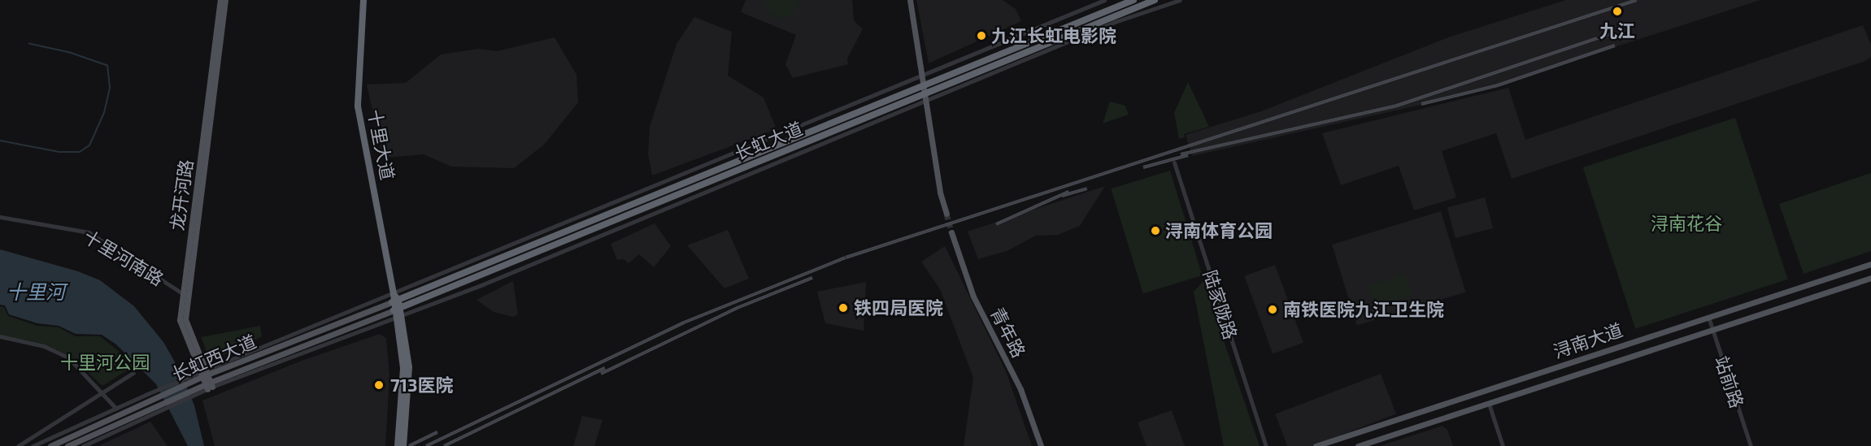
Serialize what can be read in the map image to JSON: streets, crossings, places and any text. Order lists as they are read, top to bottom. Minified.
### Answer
{"streets":{"highway":["长虹大道","十里大道"],"main road":["龙开河路","青年路","浔南大道","长虹西大道"],"street":["十里河南路","陆家陇路","站前路"]},"crossings":[["长虹大道","十里大道"],["长虹大道","长虹西大道"],["十里大道","长虹西大道"],["龙开河路","十里河南路"],["龙开河路","长虹西大道"],["浔南大道","站前路"]],"water":["十里河"],"parks":["浔南花谷","十里河公园"],"places":["九江","九江长虹电影院","浔南体育公园","铁四局医院","南铁医院九江卫生院","713医院"]}
